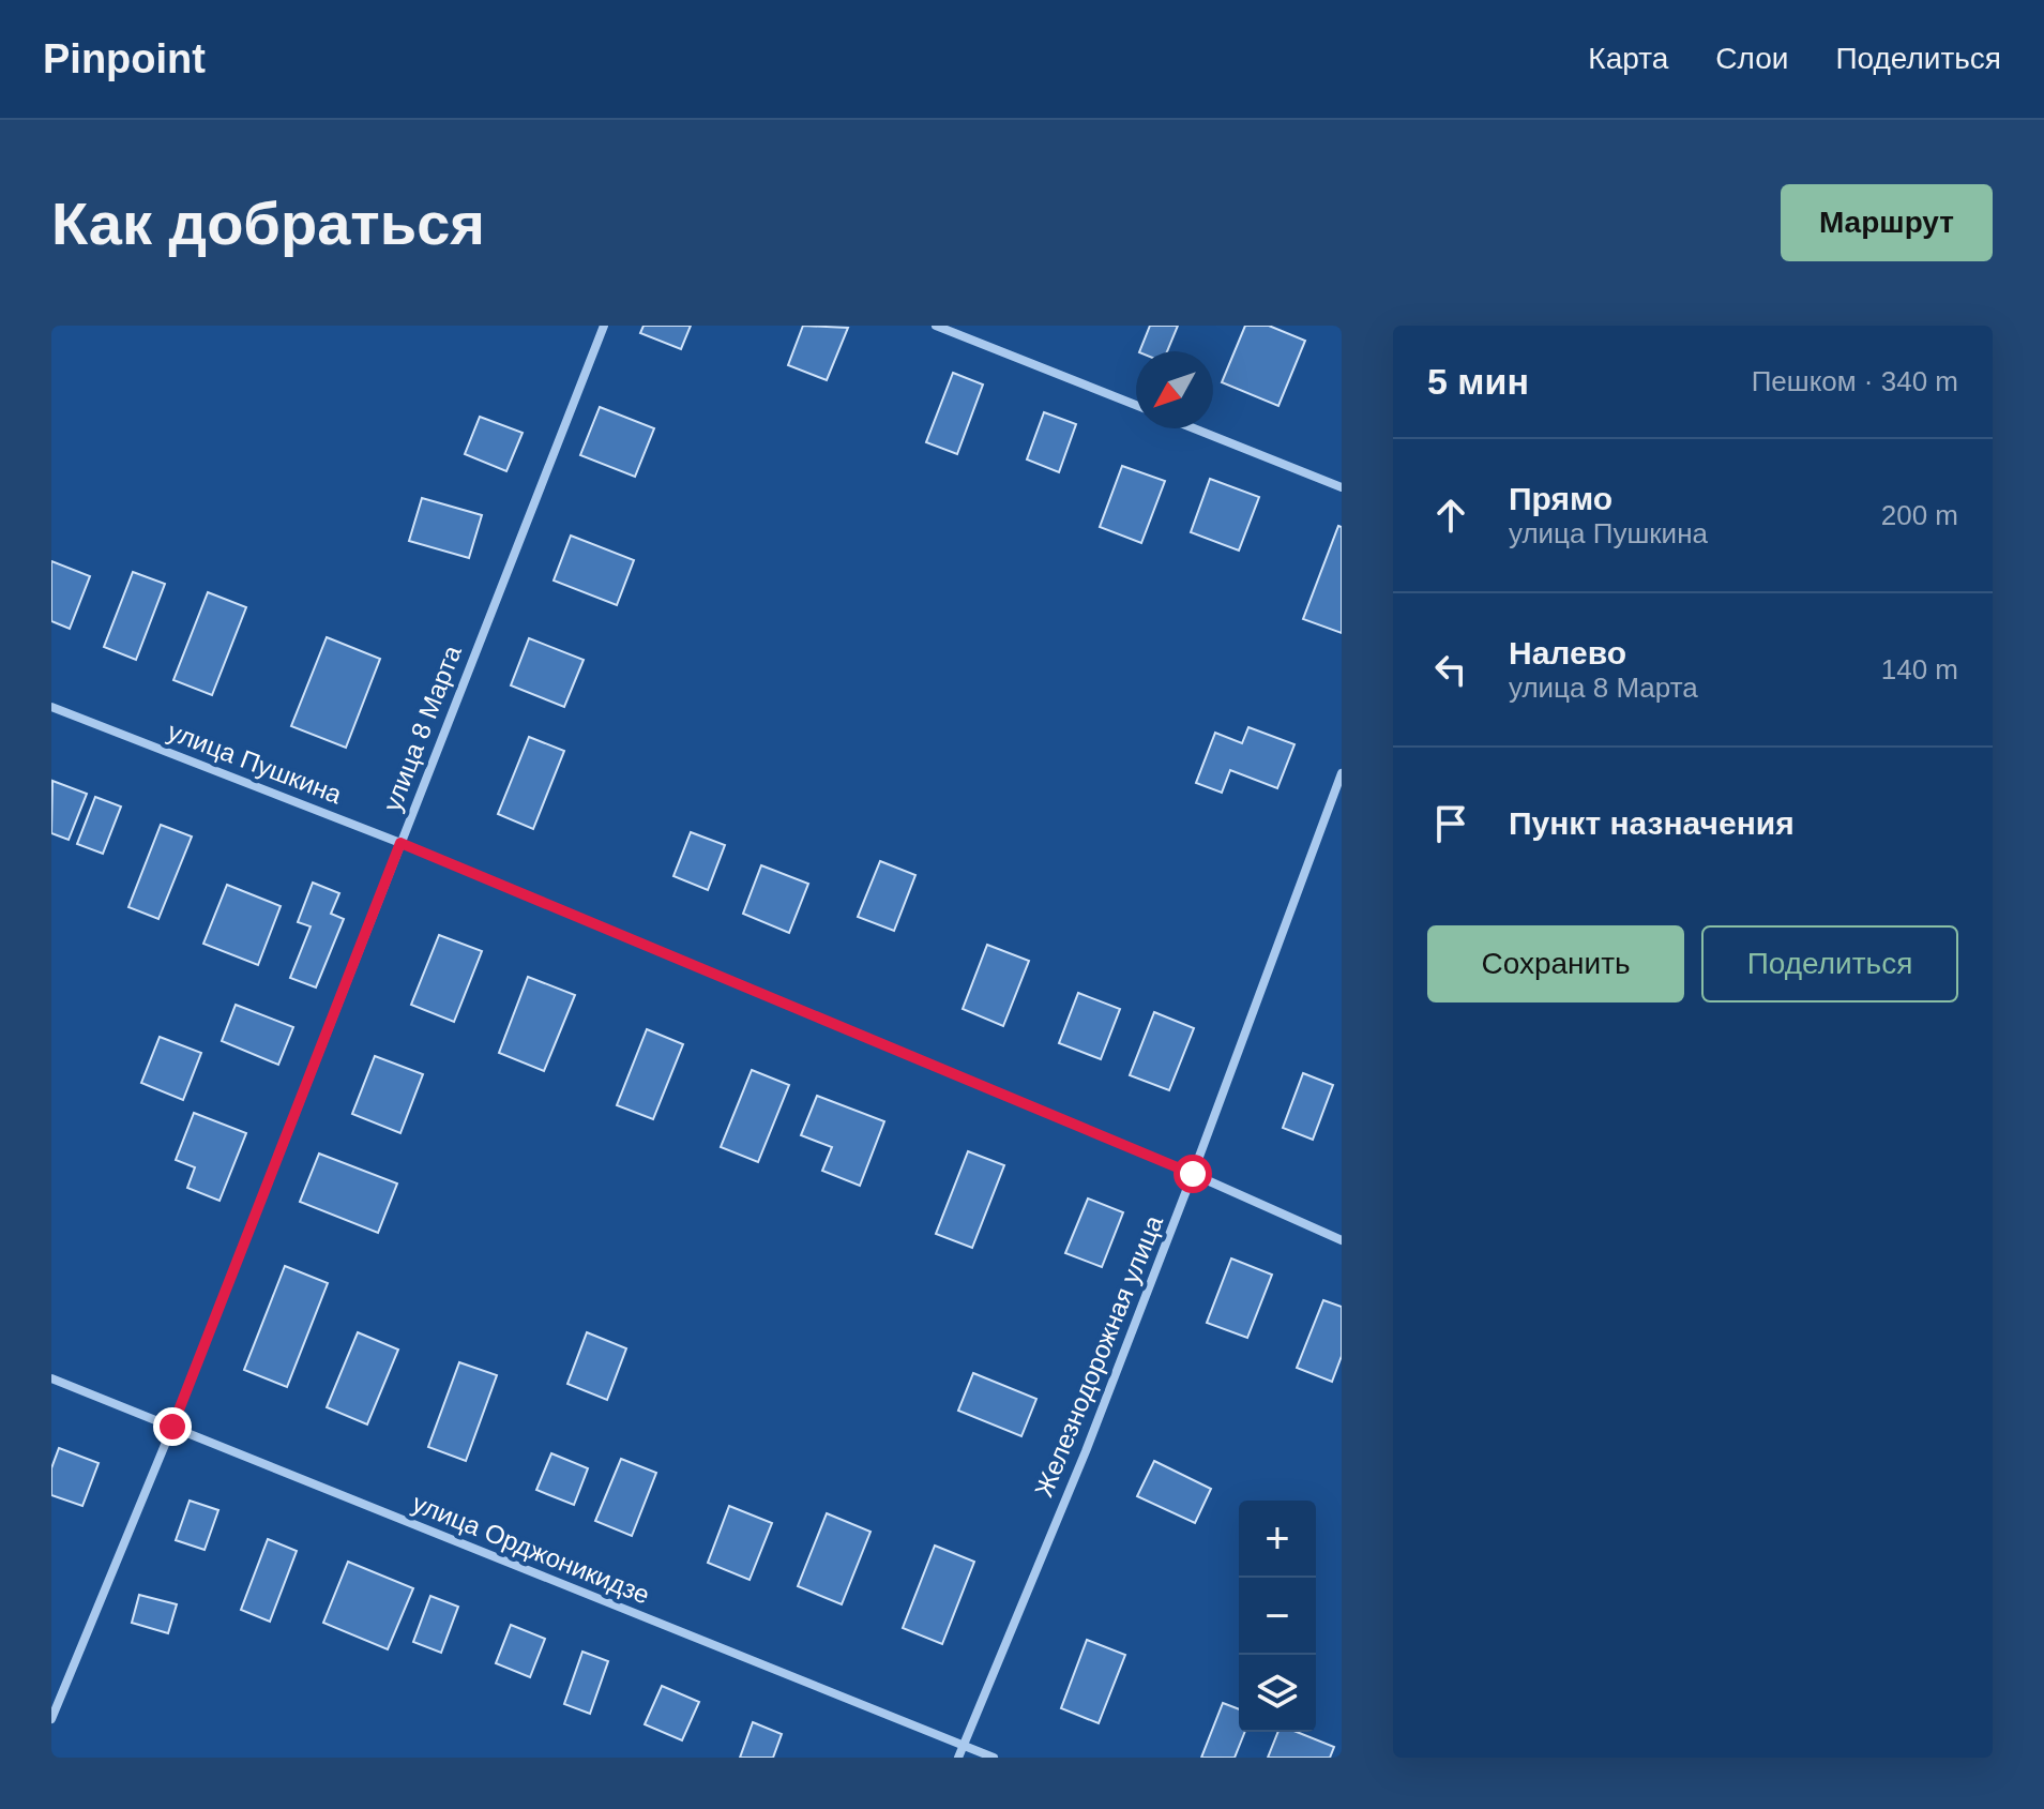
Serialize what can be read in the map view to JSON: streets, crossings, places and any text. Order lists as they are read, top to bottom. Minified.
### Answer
{"streets":{"street":["улица 8 Марта","улица Пушкина","Железнодорожная улица","улица Орджоникидзе"]},"crossings":[["улица 8 Марта","улица Пушкина"],["улица 8 Марта","улица Орджоникидзе"],["улица Пушкина","Железнодорожная улица"],["Железнодорожная улица","улица Орджоникидзе"]],"north":"bottom left","page":{"header":"Pinpoint","nav":["Карта","Слои","Поделиться"],"buttons":["Маршрут",["Сохранить","Поделиться"]],"title":"Как добраться","heading":["5 мин","Пешком · 340 m"],"list":[["Прямо","улица Пушкина","200 m"],["Налево","улица 8 Марта","140 m"],"Пункт назначения"],"map_buttons":["+","−"]}}
